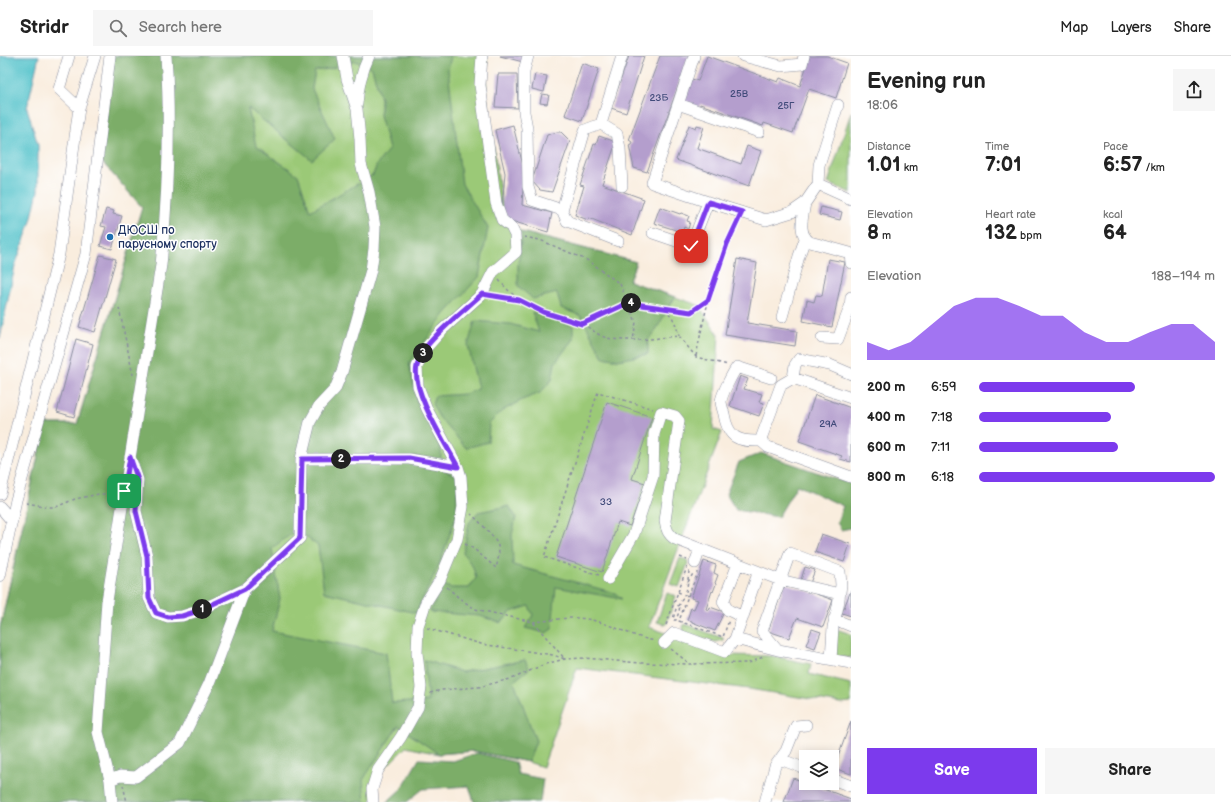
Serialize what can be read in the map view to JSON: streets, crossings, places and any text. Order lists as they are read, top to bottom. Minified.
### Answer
{"places":["ДЮСШ по парусному спорту"],"house_numbers":["25В","23Б","25Г","29А","33"],"page":{"header":"Stridr","search":"Search here","nav":["Map","Layers","Share"],"heading":["Evening run","18:06"],"stats":[["Distance","1.01 km"],["Time","7:01"],["Pace","6:57 /km"],["Elevation","8 m"],["Heart rate","132 bpm"],["kcal","64"]],"chart":["Elevation","188–194 m"],"pins":["4","3","2","1"],"list":[{"name":"200 m","note":"6:59"},{"name":"400 m","note":"7:18"},{"name":"600 m","note":"7:11"},{"name":"800 m","note":"6:18"}],"buttons":["Save","Share"]}}
